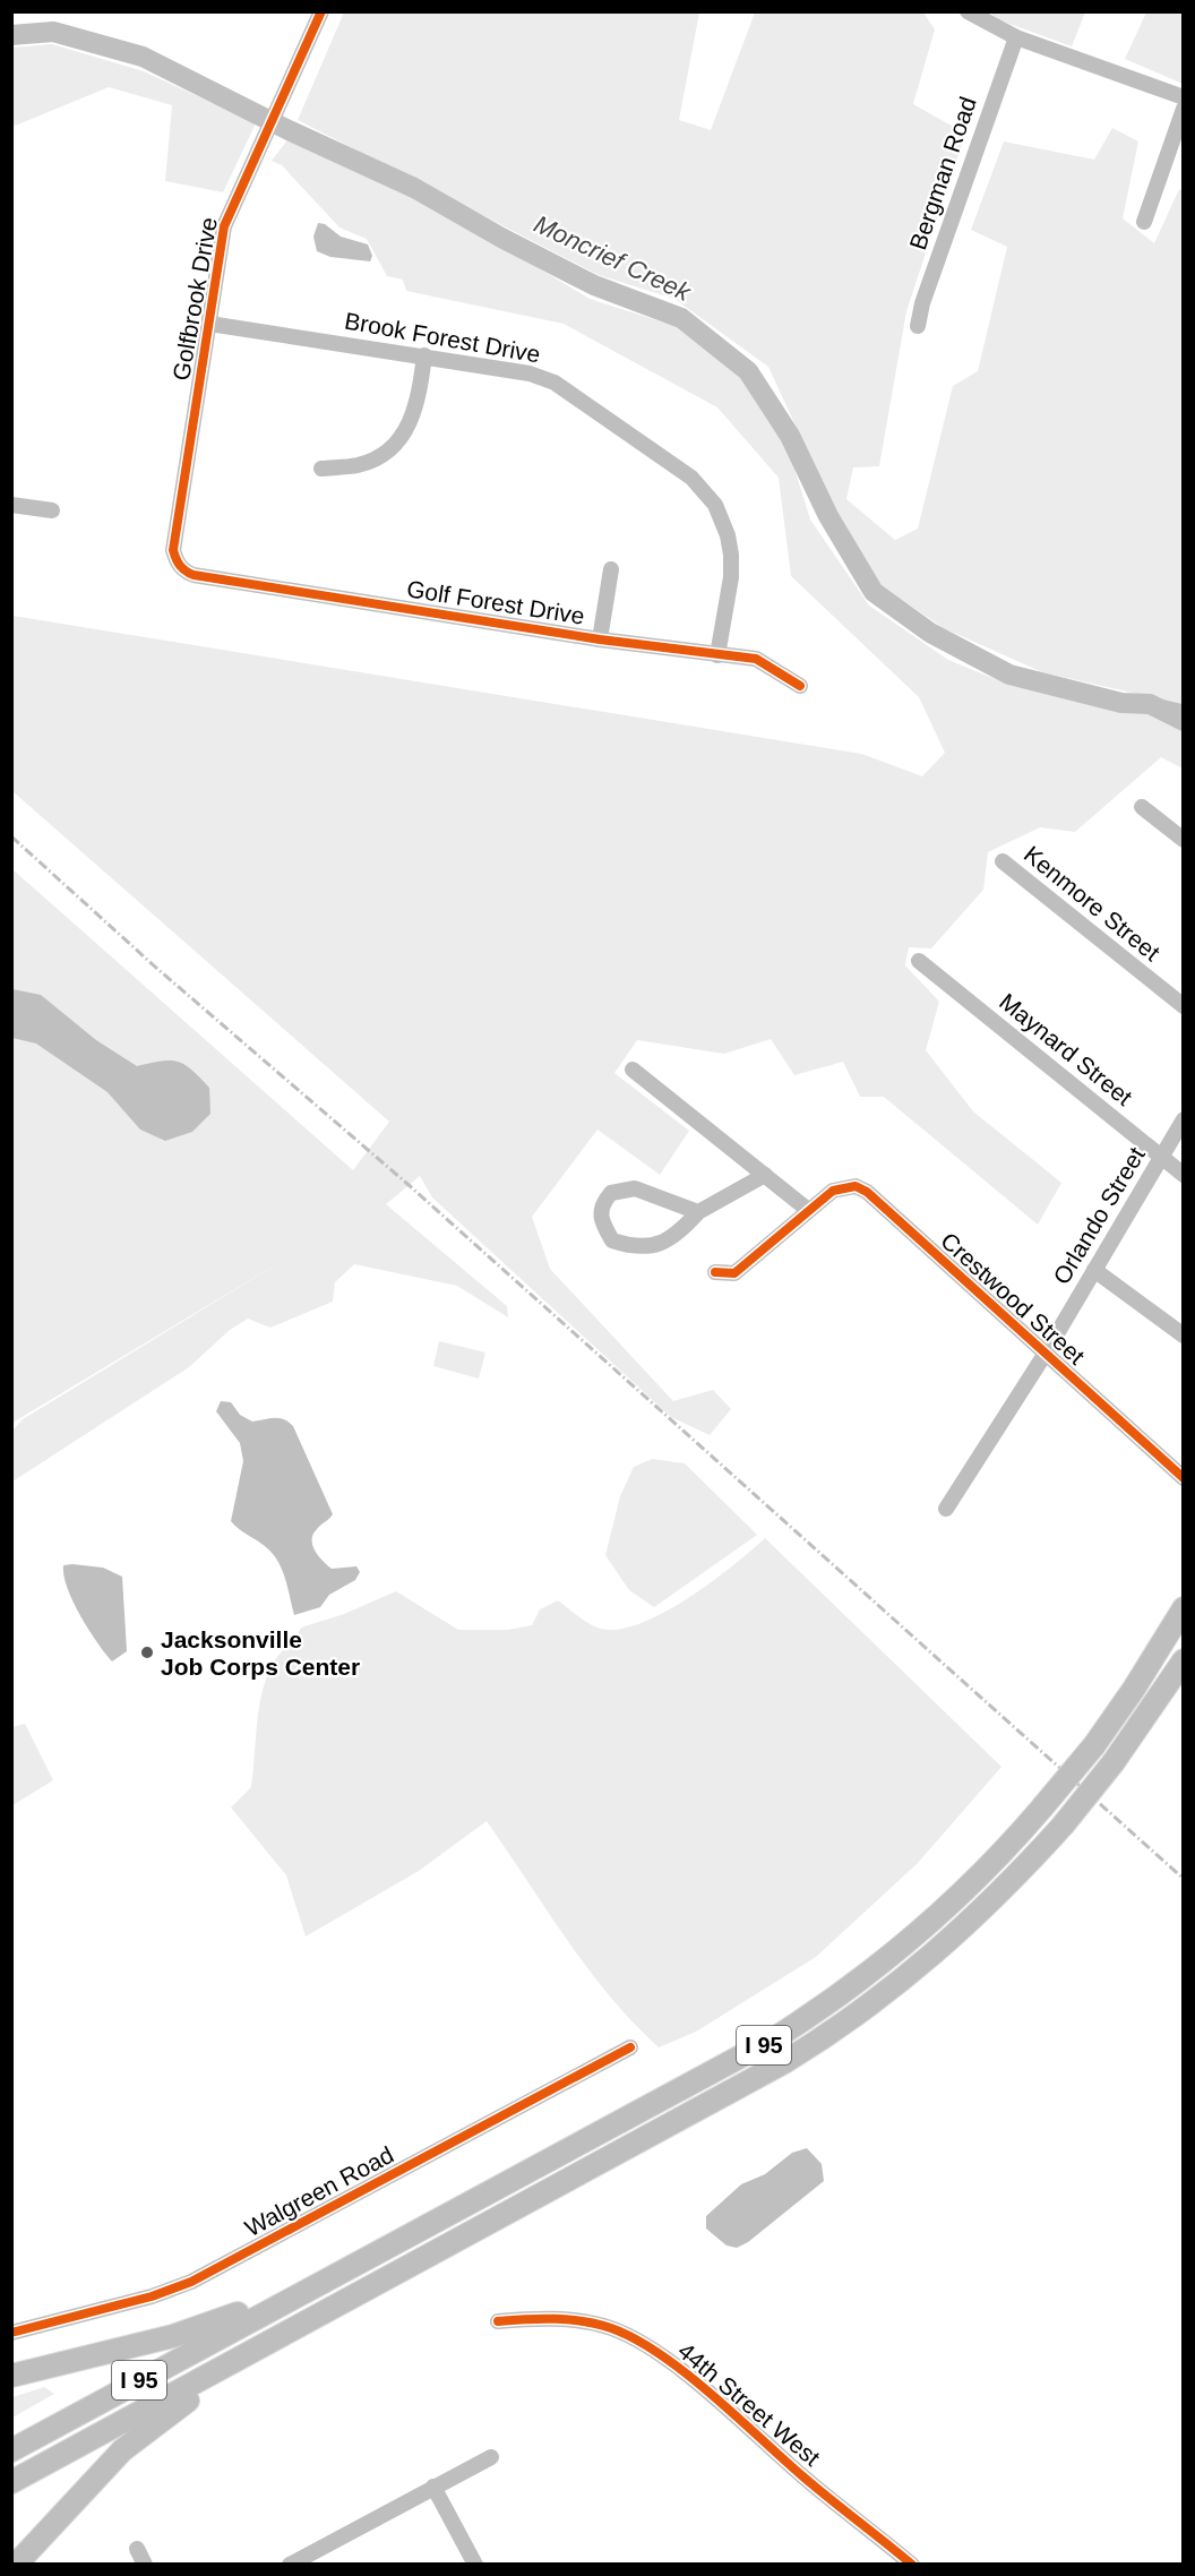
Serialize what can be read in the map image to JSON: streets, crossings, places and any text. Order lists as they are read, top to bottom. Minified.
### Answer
{"streets":{"highway":["I 95"],"street":["Bergman Road","Golfbrook Drive","Brook Forest Drive","Golf Forest Drive","Kenmore Street","Maynard Street","Orlando Street","Crestwood Street","Walgreen Road","44th Street West"]},"crossings":[["Golfbrook Drive","Brook Forest Drive"],["Golfbrook Drive","Golf Forest Drive"],["Brook Forest Drive","Golf Forest Drive"],["Maynard Street","Orlando Street"],["Orlando Street","Crestwood Street"]],"water":["Moncrief Creek"],"places":["Jacksonville Job Corps Center"]}
